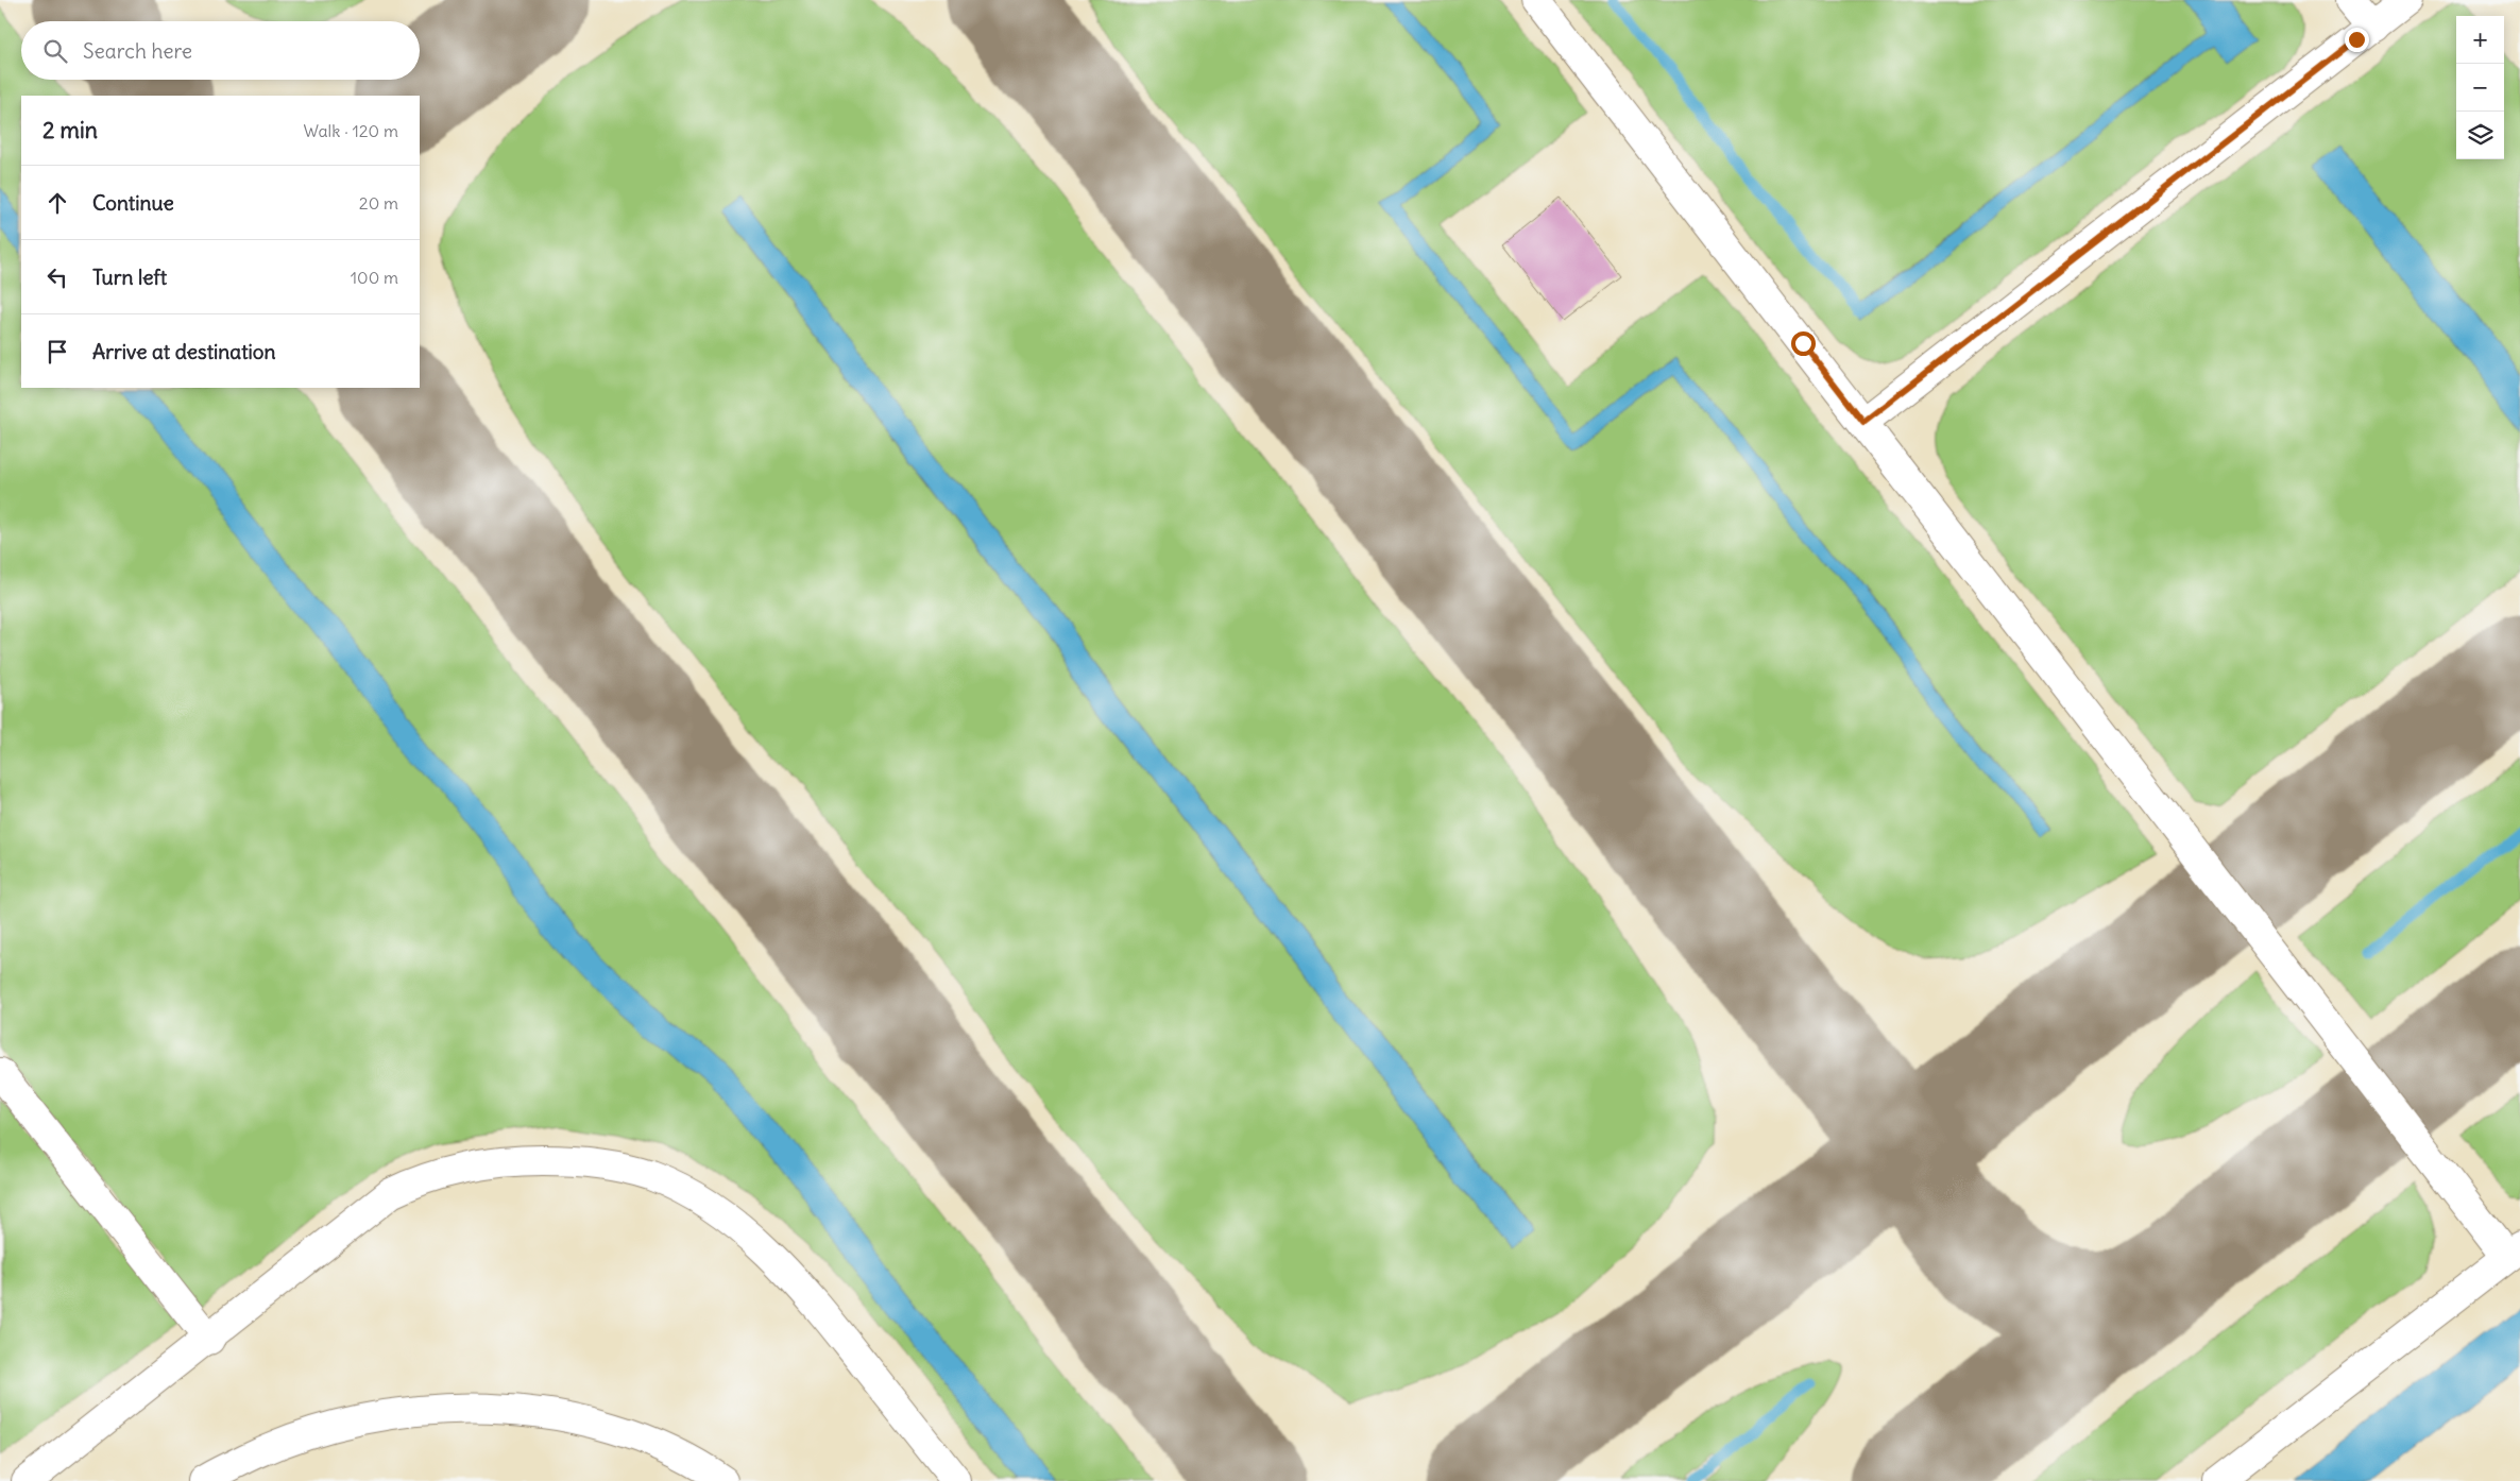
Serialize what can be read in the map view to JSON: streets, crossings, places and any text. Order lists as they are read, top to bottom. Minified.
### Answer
{"page":{"map_buttons":["+","−"],"search":"Search here","heading":["2 min","Walk · 120 m"],"list":[["Continue","20 m"],["Turn left","100 m"],"Arrive at destination"]}}
